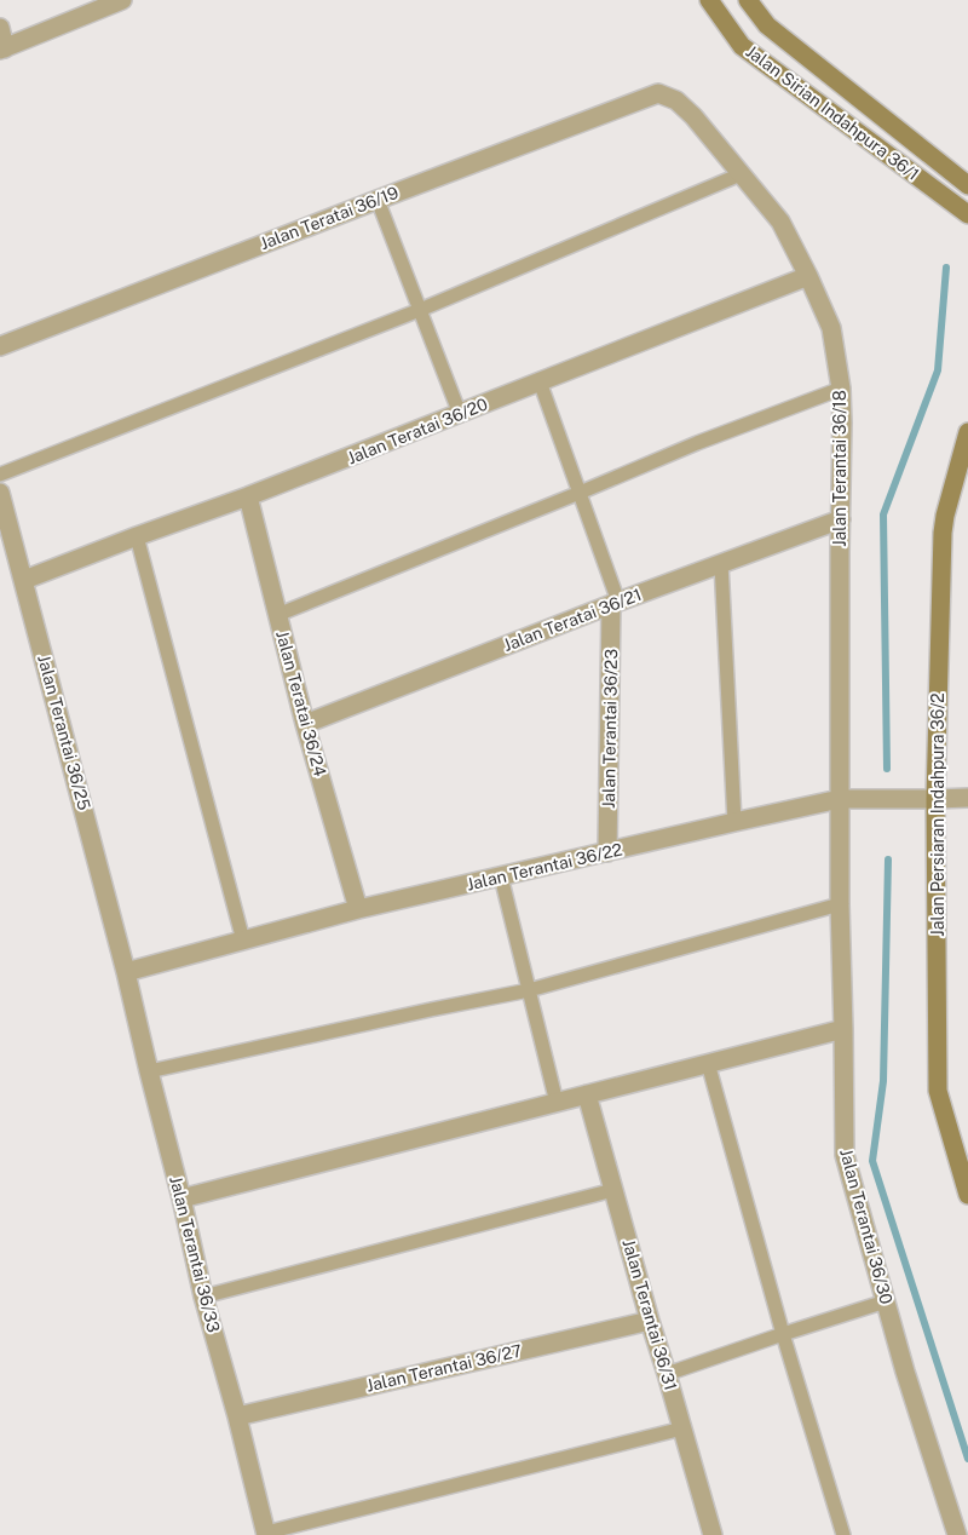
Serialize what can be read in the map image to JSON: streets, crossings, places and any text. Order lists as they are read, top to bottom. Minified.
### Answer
{"streets":{"street":["Jalan Sirian Indahpura 36/1","Jalan Teratai 36/19","Jalan Teratai 36/20","Jalan Terantai 36/18","Jalan Teratai 36/21","Jalan Teratai 36/24","Jalan Terantai 36/23","Jalan Terantai 36/25","Jalan Persiaran Indahpura 36/2","Jalan Terantai 36/22","Jalan Terantai 36/30","Jalan Terantai 36/33","Jalan Terantai 36/31","Jalan Terantai 36/27"]},"crossings":[["Jalan Teratai 36/19","Jalan Terantai 36/18"],["Jalan Teratai 36/20","Jalan Terantai 36/18"],["Jalan Teratai 36/20","Jalan Teratai 36/24"],["Jalan Teratai 36/20","Jalan Terantai 36/25"],["Jalan Terantai 36/18","Jalan Teratai 36/21"],["Jalan Terantai 36/18","Jalan Terantai 36/22"],["Jalan Terantai 36/18","Jalan Terantai 36/30"],["Jalan Teratai 36/21","Jalan Teratai 36/24"],["Jalan Teratai 36/21","Jalan Terantai 36/23"],["Jalan Teratai 36/24","Jalan Terantai 36/22"],["Jalan Terantai 36/23","Jalan Terantai 36/22"],["Jalan Terantai 36/25","Jalan Terantai 36/22"],["Jalan Terantai 36/25","Jalan Terantai 36/33"],["Jalan Persiaran Indahpura 36/2","Jalan Terantai 36/22"],["Jalan Terantai 36/22","Jalan Terantai 36/30"],["Jalan Terantai 36/22","Jalan Terantai 36/33"],["Jalan Terantai 36/33","Jalan Terantai 36/27"],["Jalan Terantai 36/31","Jalan Terantai 36/27"]]}
